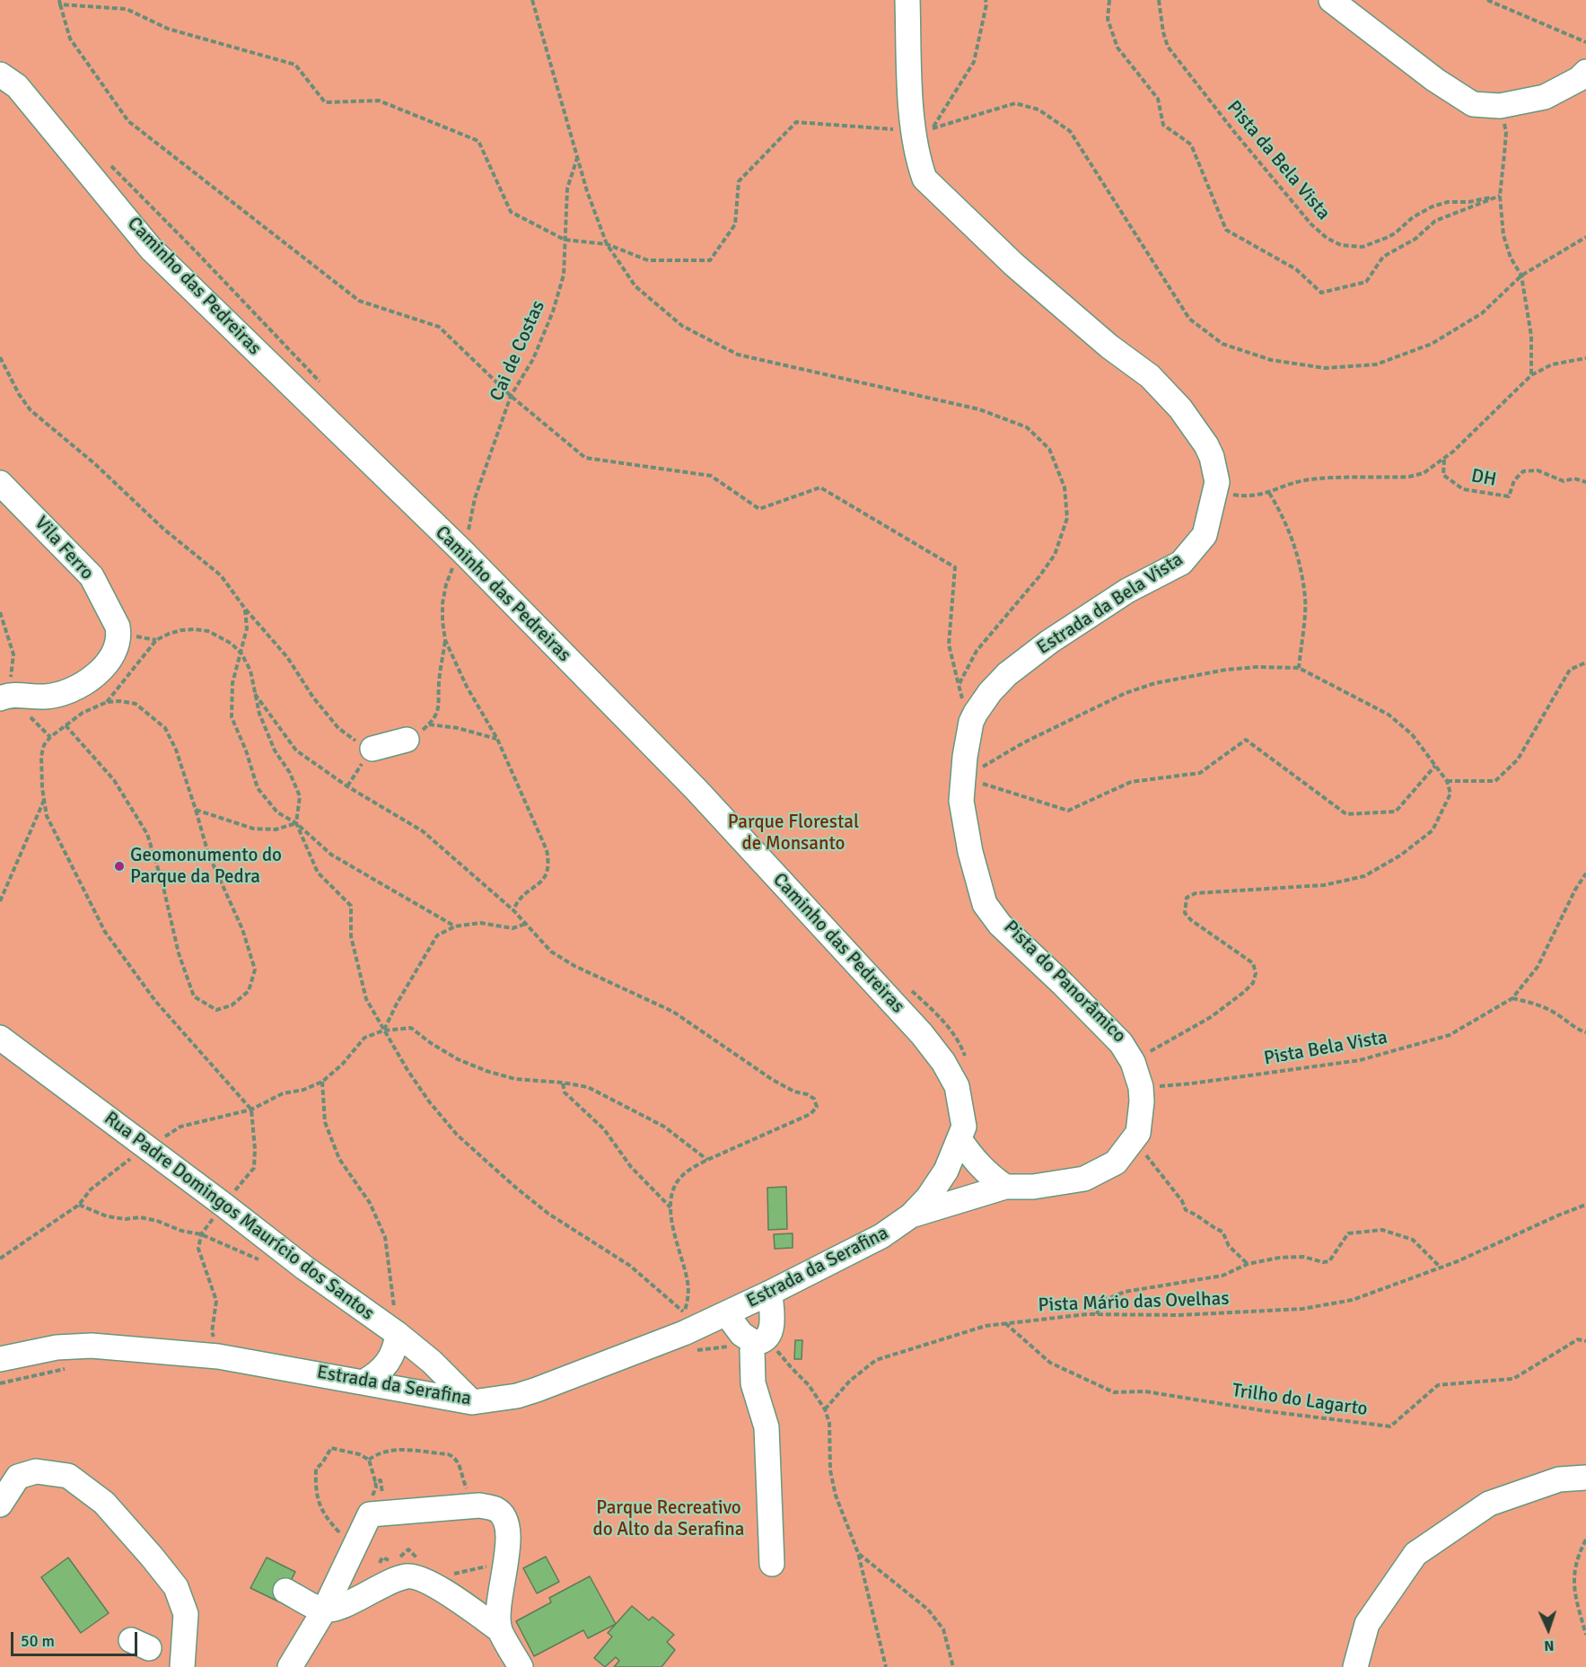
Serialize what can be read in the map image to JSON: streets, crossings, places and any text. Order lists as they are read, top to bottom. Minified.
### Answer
{"streets":{"street":["Caminho das Pedreiras","Vila Ferro","Estrada da Bela Vista","Rua Padre Domingos Maurício dos Santos","Estrada da Serafina"],"path":["Pista da Bela Vista","Cai de Costas","DH","Pista Bela Vista","Pista Mário das Ovelhas","Trilho do Lagarto"]},"crossings":[["Caminho das Pedreiras","Cai de Costas"],["Caminho das Pedreiras","Estrada da Bela Vista"],["Caminho das Pedreiras","Estrada da Serafina"],["Estrada da Bela Vista","Estrada da Serafina"],["Rua Padre Domingos Maurício dos Santos","Estrada da Serafina"],["Pista Mário das Ovelhas","Trilho do Lagarto"]],"parks":["Parque Florestal de Monsanto","Parque Recreativo do Alto da Serafina"],"places":["Geomonumento do Parque da Pedra"],"scale_bar":"50 m","north":"bottom"}
